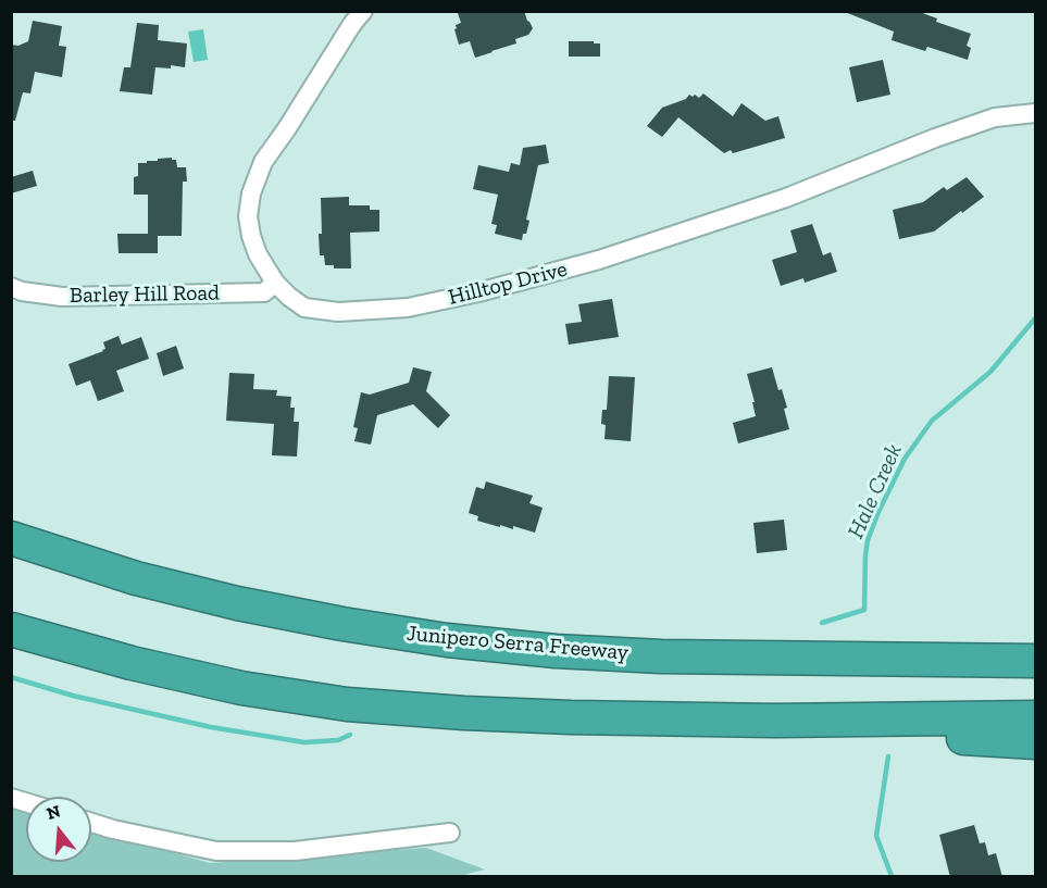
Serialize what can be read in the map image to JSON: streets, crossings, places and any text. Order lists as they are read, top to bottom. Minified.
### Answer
{"streets":{"highway":["Junipero Serra Freeway"],"street":["Hilltop Drive","Barley Hill Road"]},"crossings":[["Hilltop Drive","Barley Hill Road"]],"water":["Hale Creek"],"north":"top"}
